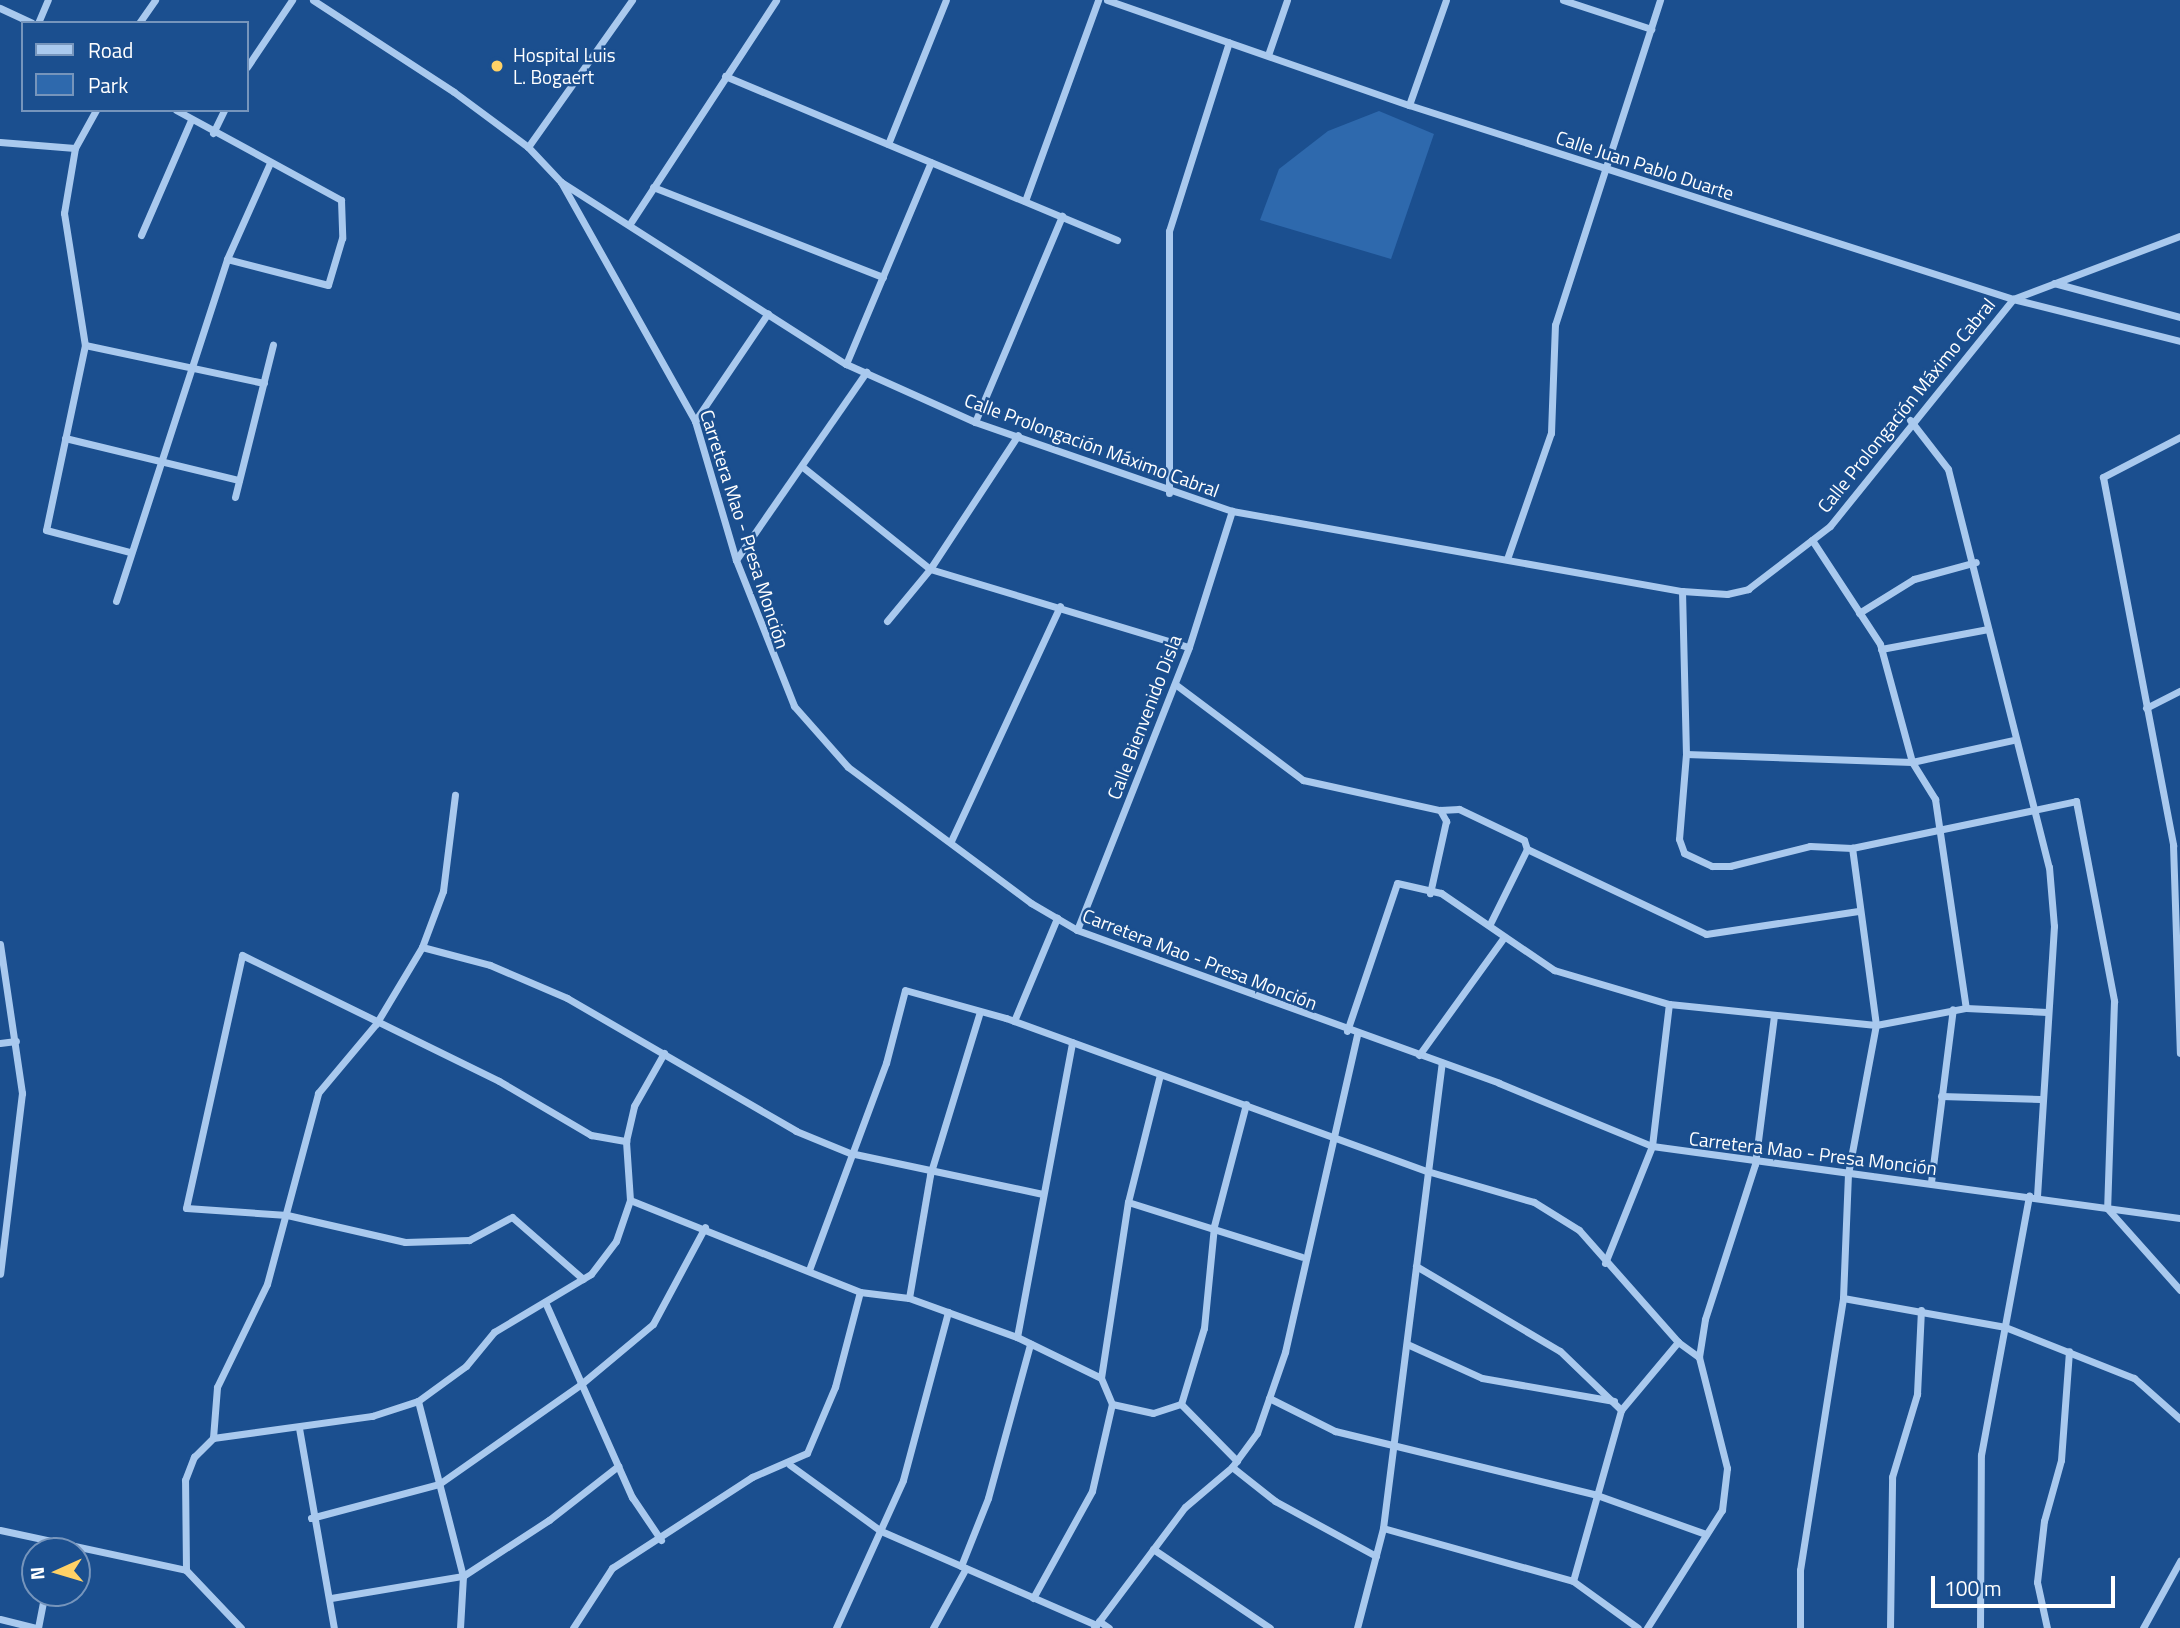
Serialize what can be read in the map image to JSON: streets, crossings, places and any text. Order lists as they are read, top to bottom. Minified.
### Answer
{"streets":{"street":["Calle Juan Pablo Duarte","Calle Prolongación Máximo Cabral","Carretera Mao - Presa Monción","Calle Bienvenido Disla"]},"crossings":[["Calle Juan Pablo Duarte","Calle Prolongación Máximo Cabral"],["Calle Prolongación Máximo Cabral","Carretera Mao - Presa Monción"],["Calle Prolongación Máximo Cabral","Calle Bienvenido Disla"],["Carretera Mao - Presa Monción","Calle Bienvenido Disla"]],"places":["Hospital Luis L. Bogaert"],"legend":["Road","Park"],"scale_bar":"100 m","north":"left"}
